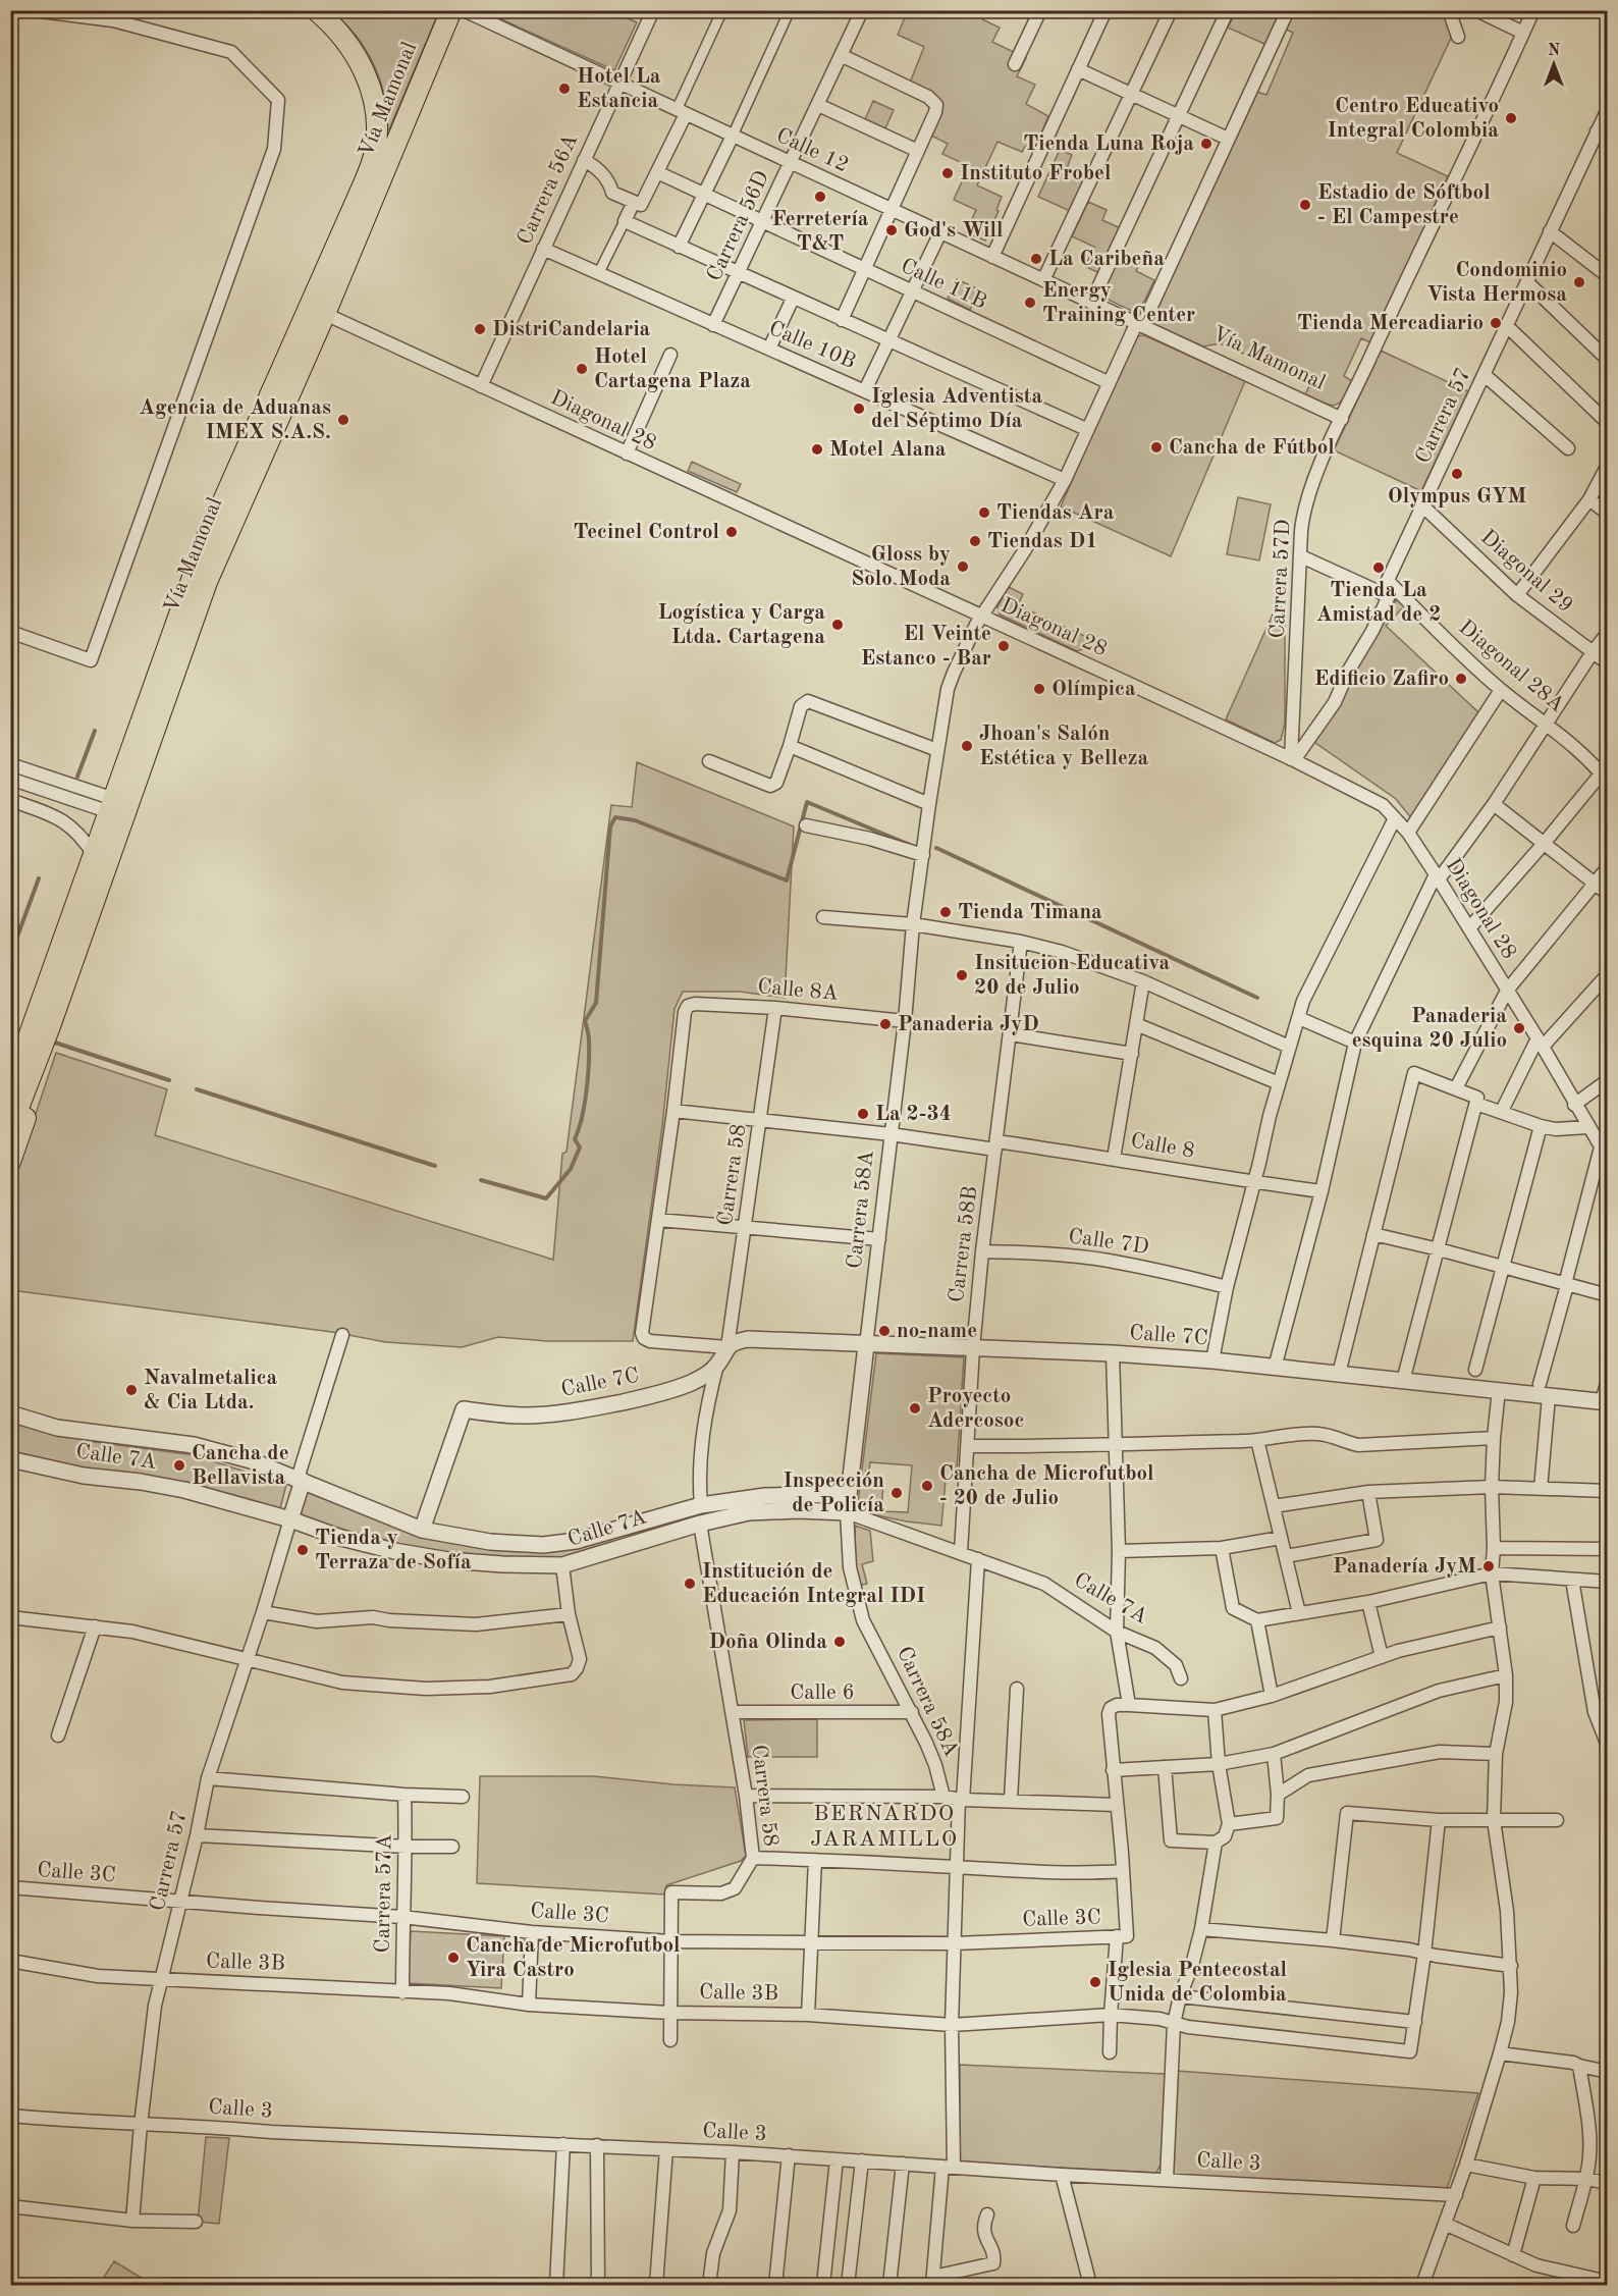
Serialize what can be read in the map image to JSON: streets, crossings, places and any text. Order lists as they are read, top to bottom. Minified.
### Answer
{"streets":{"main road":["Vía Mamonal"],"street":["Calle 12","Carrera 56A","Carrera 56D","Calle 11B","Calle 10B","Carrera 57","Diagonal 28","Diagonal 29","Carrera 57D","Diagonal 28A","Calle 8A","Calle 8","Carrera 58","Carrera 58A","Calle 7D","Carrera 58B","Calle 7C","Calle 7A","Calle 6","Calle 3C","Carrera 57A","Calle 3B","Calle 3"]},"crossings":[["Vía Mamonal","Calle 12"],["Vía Mamonal","Diagonal 28"],["Vía Mamonal","Carrera 57D"],["Calle 12","Carrera 56A"],["Calle 12","Carrera 56D"],["Carrera 56A","Calle 10B"],["Carrera 56A","Diagonal 28"],["Carrera 56D","Calle 11B"],["Carrera 56D","Calle 10B"],["Carrera 57","Diagonal 28"],["Carrera 57","Diagonal 29"],["Carrera 57","Carrera 57D"],["Carrera 57","Diagonal 28A"],["Carrera 57","Calle 7A"],["Carrera 57","Calle 3C"],["Carrera 57","Calle 3B"],["Carrera 57","Calle 3"],["Diagonal 28","Carrera 57D"],["Diagonal 28","Carrera 58A"],["Calle 8A","Calle 8"],["Calle 8A","Carrera 58"],["Calle 8A","Carrera 58A"],["Calle 8","Carrera 58"],["Calle 8","Carrera 58A"],["Calle 8","Carrera 58B"],["Carrera 58","Calle 7C"],["Carrera 58","Calle 7A"],["Carrera 58","Calle 6"],["Carrera 58","Calle 3C"],["Carrera 58","Calle 3B"],["Carrera 58A","Calle 7C"],["Carrera 58A","Calle 7A"],["Carrera 58A","Calle 6"],["Carrera 58A","Calle 3C"],["Carrera 58A","Calle 3B"],["Carrera 58A","Calle 3"],["Calle 7D","Carrera 58B"],["Carrera 58B","Calle 7C"],["Carrera 58B","Calle 7A"],["Calle 7C","Calle 7A"],["Calle 3C","Carrera 57A"],["Carrera 57A","Calle 3B"]],"districts":["BERNARDO JARAMILLO"],"places":["Hotel La Estancia","Centro Educativo Integral Colombia","Tienda Luna Roja","Instituto Frobel","Ferretería T&T","Estadio de Sóftbol - El Campestre","God's Will","La Caribeña","Condominio Vista Hermosa","Energy Training Center","Tienda Mercadiario","DistriCandelaria","Hotel Cartagena Plaza","Iglesia Adventista del Séptimo Día","Agencia de Aduanas IMEX S.A.S.","Cancha de Fútbol","Motel Alana","Olympus GYM","Tiendas Ara","Tecinel Control","Tiendas D1","Gloss by Solo Moda","Tienda La Amistad de 2","Logística y Carga Ltda. Cartagena","El Veinte Estanco - Bar","Edificio Zafiro","Olímpica","Jhoan's Salón Estética y Belleza","Tienda Timana","Insitucion Educativa 20 de Julio","Panaderia JyD","Panaderia esquina 20 Julio","La 2-34","no-name","Navalmetalica & Cia Ltda.","Proyecto Adercosoc","Cancha de Bellavista","Cancha de Microfutbol - 20 de Julio","Inspección de Policía","Tienda y Terraza de Sofía","Panadería JyM","Institución de Educación Integral IDI","Doña Olinda","Cancha de Microfutbol Yira Castro","Iglesia Pentecostal Unida de Colombia"],"north":"top"}
